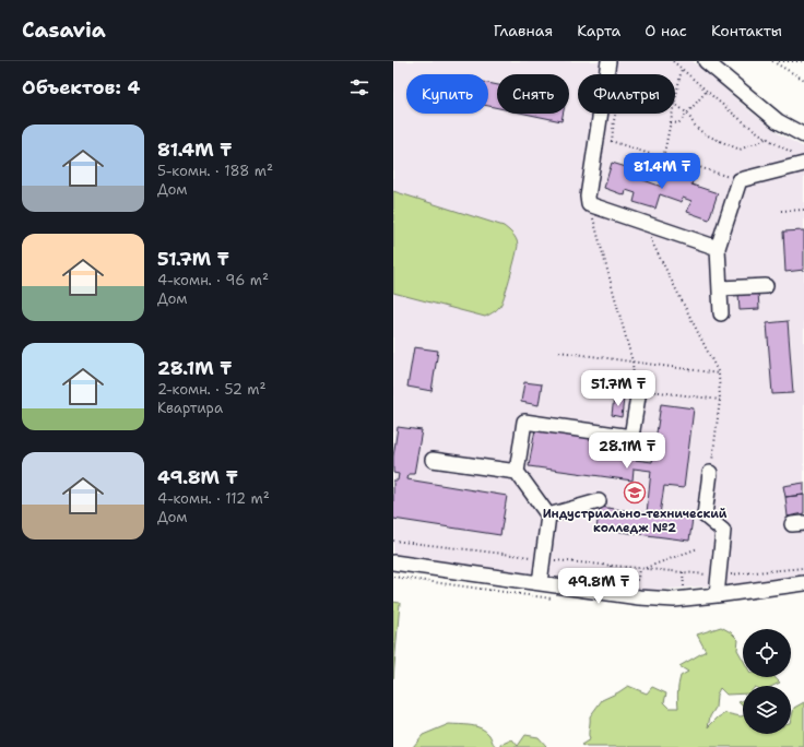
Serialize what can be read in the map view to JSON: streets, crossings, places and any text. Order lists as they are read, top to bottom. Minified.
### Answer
{"places":{"school or university":["Индустриально-технический колледж №2"]},"page":{"header":"Casavia","nav":["Главная","Карта","О нас","Контакты"],"heading":"Объектов: 4","chip":["Купить","Снять","Фильтры"],"list":[{"name":"81.4M ₸","note":"5-комн. · 188 m² · Дом"},{"name":"51.7M ₸","note":"4-комн. · 96 m² · Дом"},{"name":"28.1M ₸","note":"2-комн. · 52 m² · Квартира"},{"name":"49.8M ₸","note":"4-комн. · 112 m² · Дом"}],"price":["81.4M ₸","51.7M ₸","28.1M ₸","49.8M ₸"]}}
